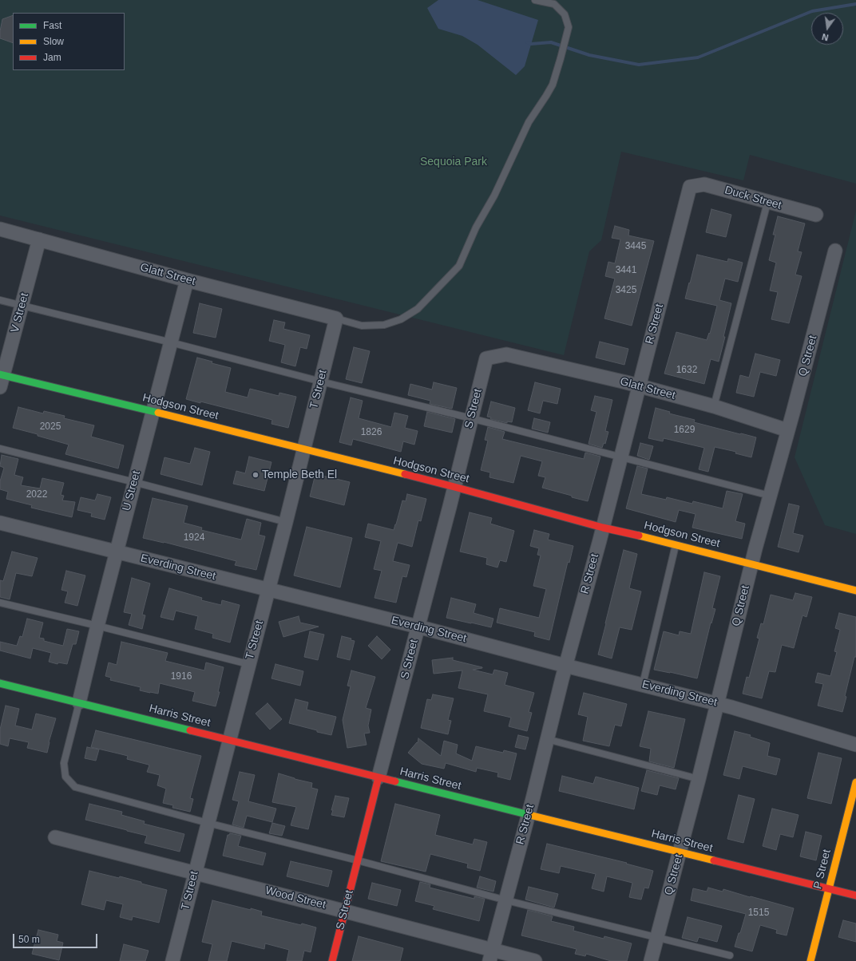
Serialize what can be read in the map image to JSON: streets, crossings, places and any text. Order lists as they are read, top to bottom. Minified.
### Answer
{"streets":{"main road":["Hodgson Street","S Street","Harris Street","P Street"],"street":["Duck Street","Glatt Street","V Street","R Street","Q Street","T Street","U Street","Everding Street","Wood Street"]},"crossings":[["Duck Street","R Street"],["Glatt Street","V Street"],["Glatt Street","R Street"],["Glatt Street","Q Street"],["Glatt Street","T Street"],["Glatt Street","S Street"],["Glatt Street","U Street"],["V Street","Hodgson Street"],["R Street","Hodgson Street"],["R Street","Everding Street"],["R Street","Harris Street"],["R Street","Wood Street"],["Q Street","Hodgson Street"],["Q Street","Everding Street"],["Q Street","Harris Street"],["T Street","Hodgson Street"],["T Street","Everding Street"],["T Street","Harris Street"],["T Street","Wood Street"],["Hodgson Street","S Street"],["Hodgson Street","U Street"],["S Street","Everding Street"],["S Street","Harris Street"],["S Street","Wood Street"],["U Street","Everding Street"],["U Street","Harris Street"],["Harris Street","P Street"]],"parks":["Sequoia Park"],"places":["Temple Beth El"],"house_numbers":["3445","3441","3425","1632","2025","1629","1826","2022","1924","1916","1515"],"legend":["Fast","Slow","Jam"],"scale_bar":"50 m","north":"bottom"}
